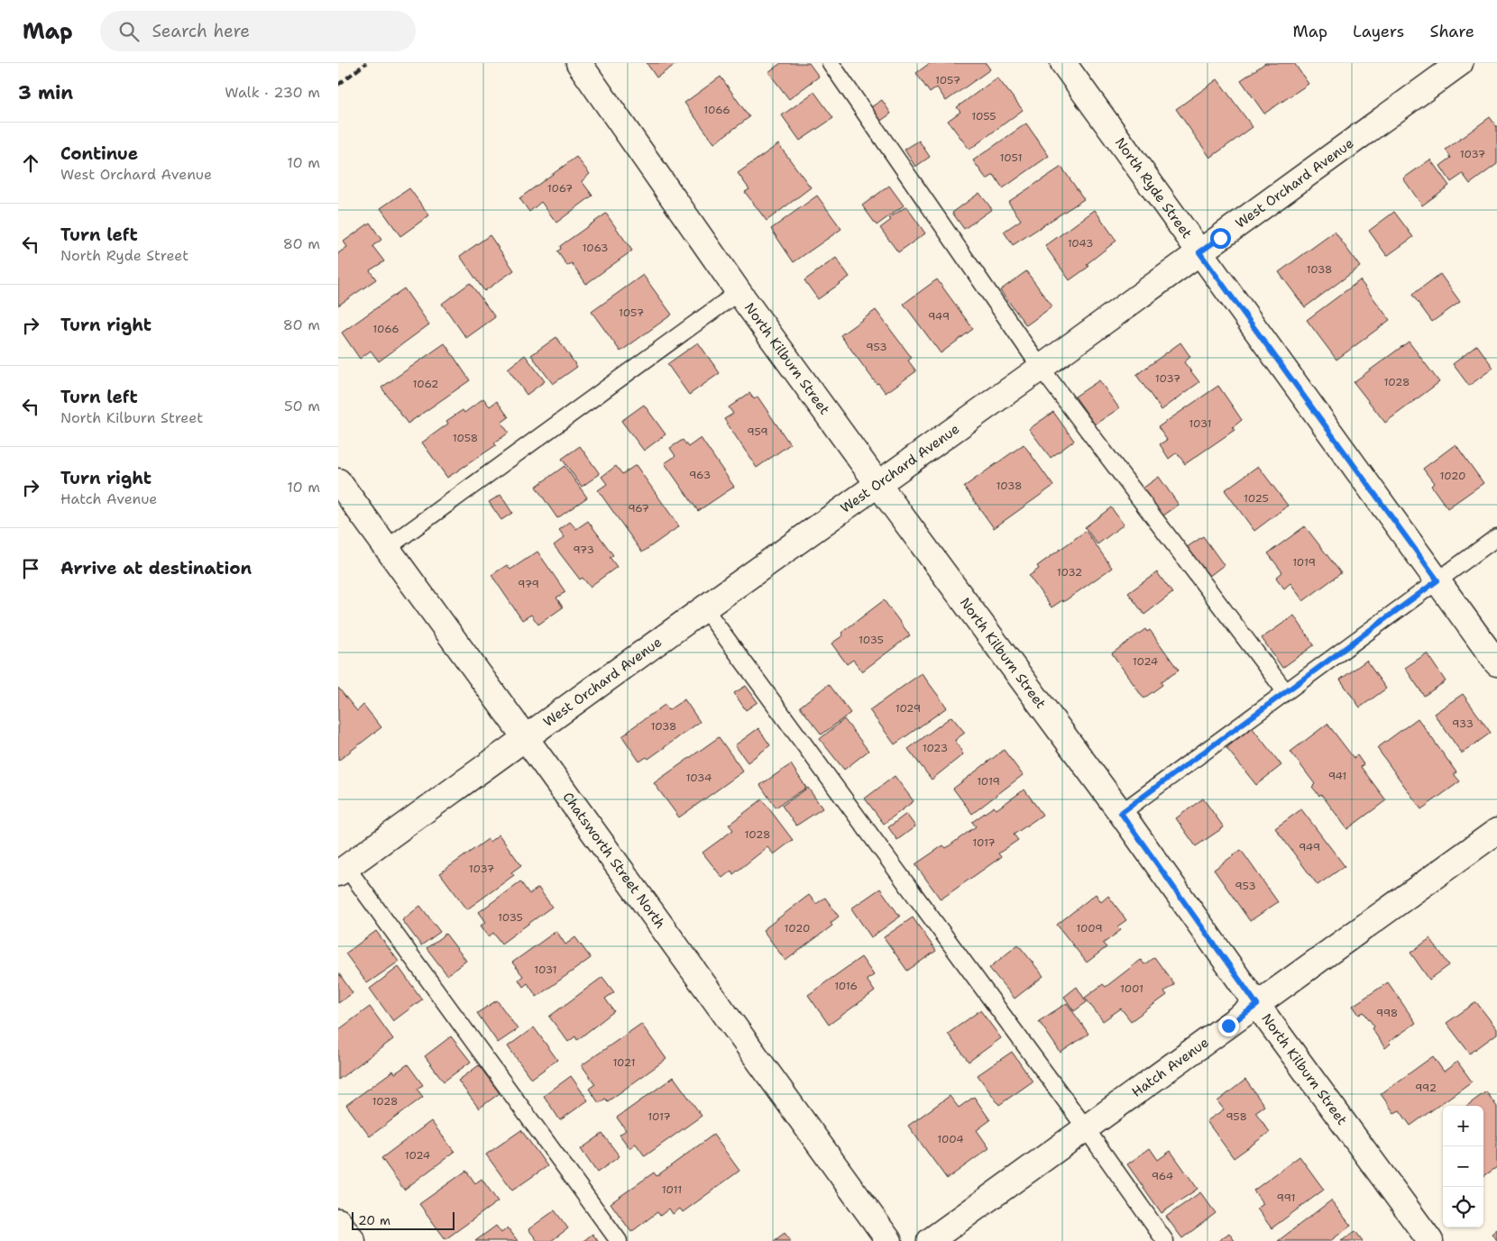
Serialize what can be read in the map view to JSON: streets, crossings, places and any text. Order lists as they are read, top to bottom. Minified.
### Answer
{"streets":{"street":["West Orchard Avenue","North Ryde Street","North Kilburn Street","Chatsworth Street North","Hatch Avenue"]},"crossings":[["West Orchard Avenue","North Ryde Street"],["West Orchard Avenue","North Kilburn Street"],["West Orchard Avenue","Chatsworth Street North"],["North Kilburn Street","Hatch Avenue"]],"house_numbers":["1057","1066","1055","1037","1051","1067","1043","1063","1038","1057","949","1066","953","1037","1028","1062","1031","959","1058","963","1020","1038","1025","967","973","1019","1032","979","1035","1024","1029","933","1038","1023","941","1034","1019","1028","1017","949","1037","953","1035","1020","1009","1031","1016","1001","998","1021","992","1028","1017","958","1004","1024","964","1011","991"],"scale_bar":"20 m","page":{"header":"Map","search":"Search here","nav":["Map","Layers","Share"],"heading":["3 min","Walk · 230 m"],"list":[["Continue","West Orchard Avenue","10 m"],["Turn left","North Ryde Street","80 m"],["Turn right","80 m"],["Turn left","North Kilburn Street","50 m"],["Turn right","Hatch Avenue","10 m"],"Arrive at destination"],"map_buttons":["+","−"],"scale":"20 m"}}
